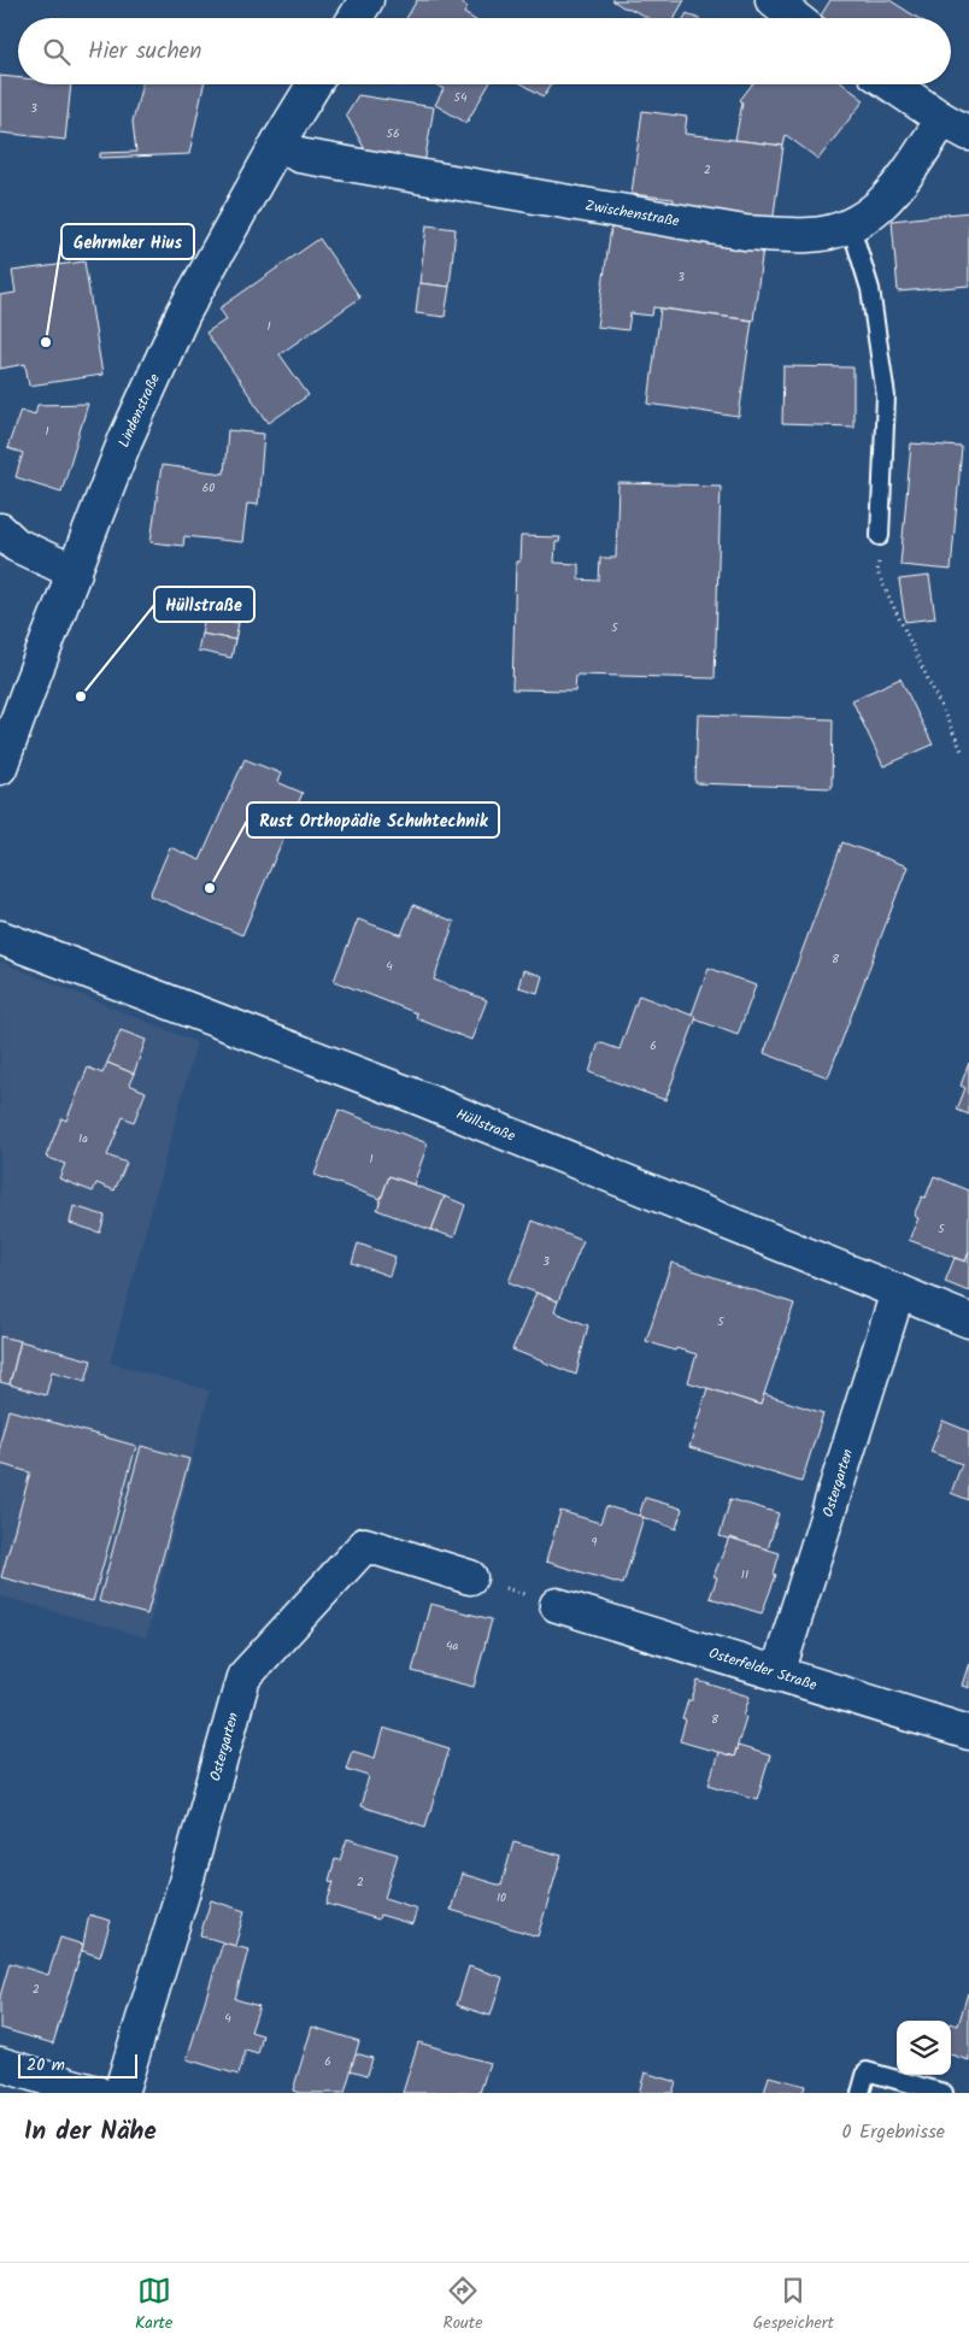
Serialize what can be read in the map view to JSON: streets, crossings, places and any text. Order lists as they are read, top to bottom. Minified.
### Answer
{"streets":{"street":["Zwischenstraße","Lindenstraße","Hüllstraße","Ostergarten","Osterfelder Straße"]},"crossings":[["Zwischenstraße","Lindenstraße"],["Hüllstraße","Ostergarten"],["Ostergarten","Osterfelder Straße"]],"places":["Gehrmker Hius","Hüllstraße","Rust Orthopädie Schuhtechnik"],"house_numbers":["54","3","56","2","3","1","1","60","5","8","4","6","1a","1","5","3","5","9","11","4a","8","2","10","2","4","6"],"scale_bar":"20 m","page":{"search":"Hier suchen","scale":"20 m","heading":["In der Nähe","0 Ergebnisse"],"nav":["Karte","Route","Gespeichert"]}}
